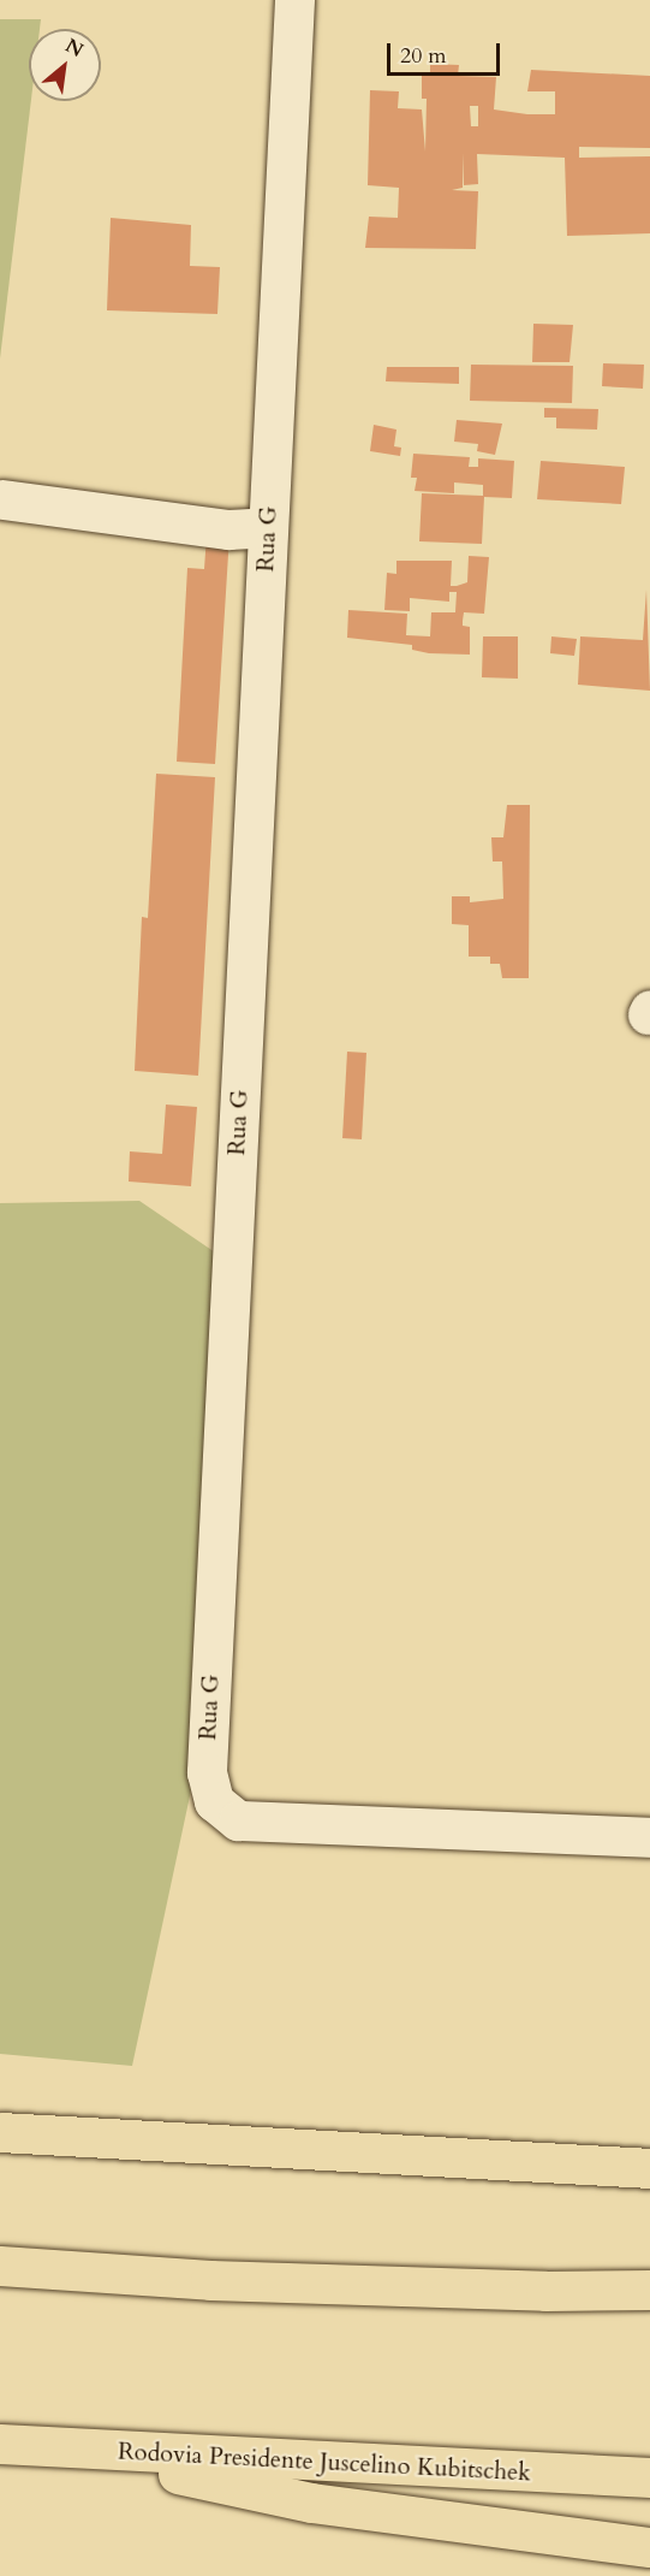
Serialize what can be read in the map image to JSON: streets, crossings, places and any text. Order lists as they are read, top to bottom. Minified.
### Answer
{"streets":{"main road":["Rodovia Presidente Juscelino Kubitschek"],"street":["Rua G"]},"scale_bar":"20 m","north":"top right"}
